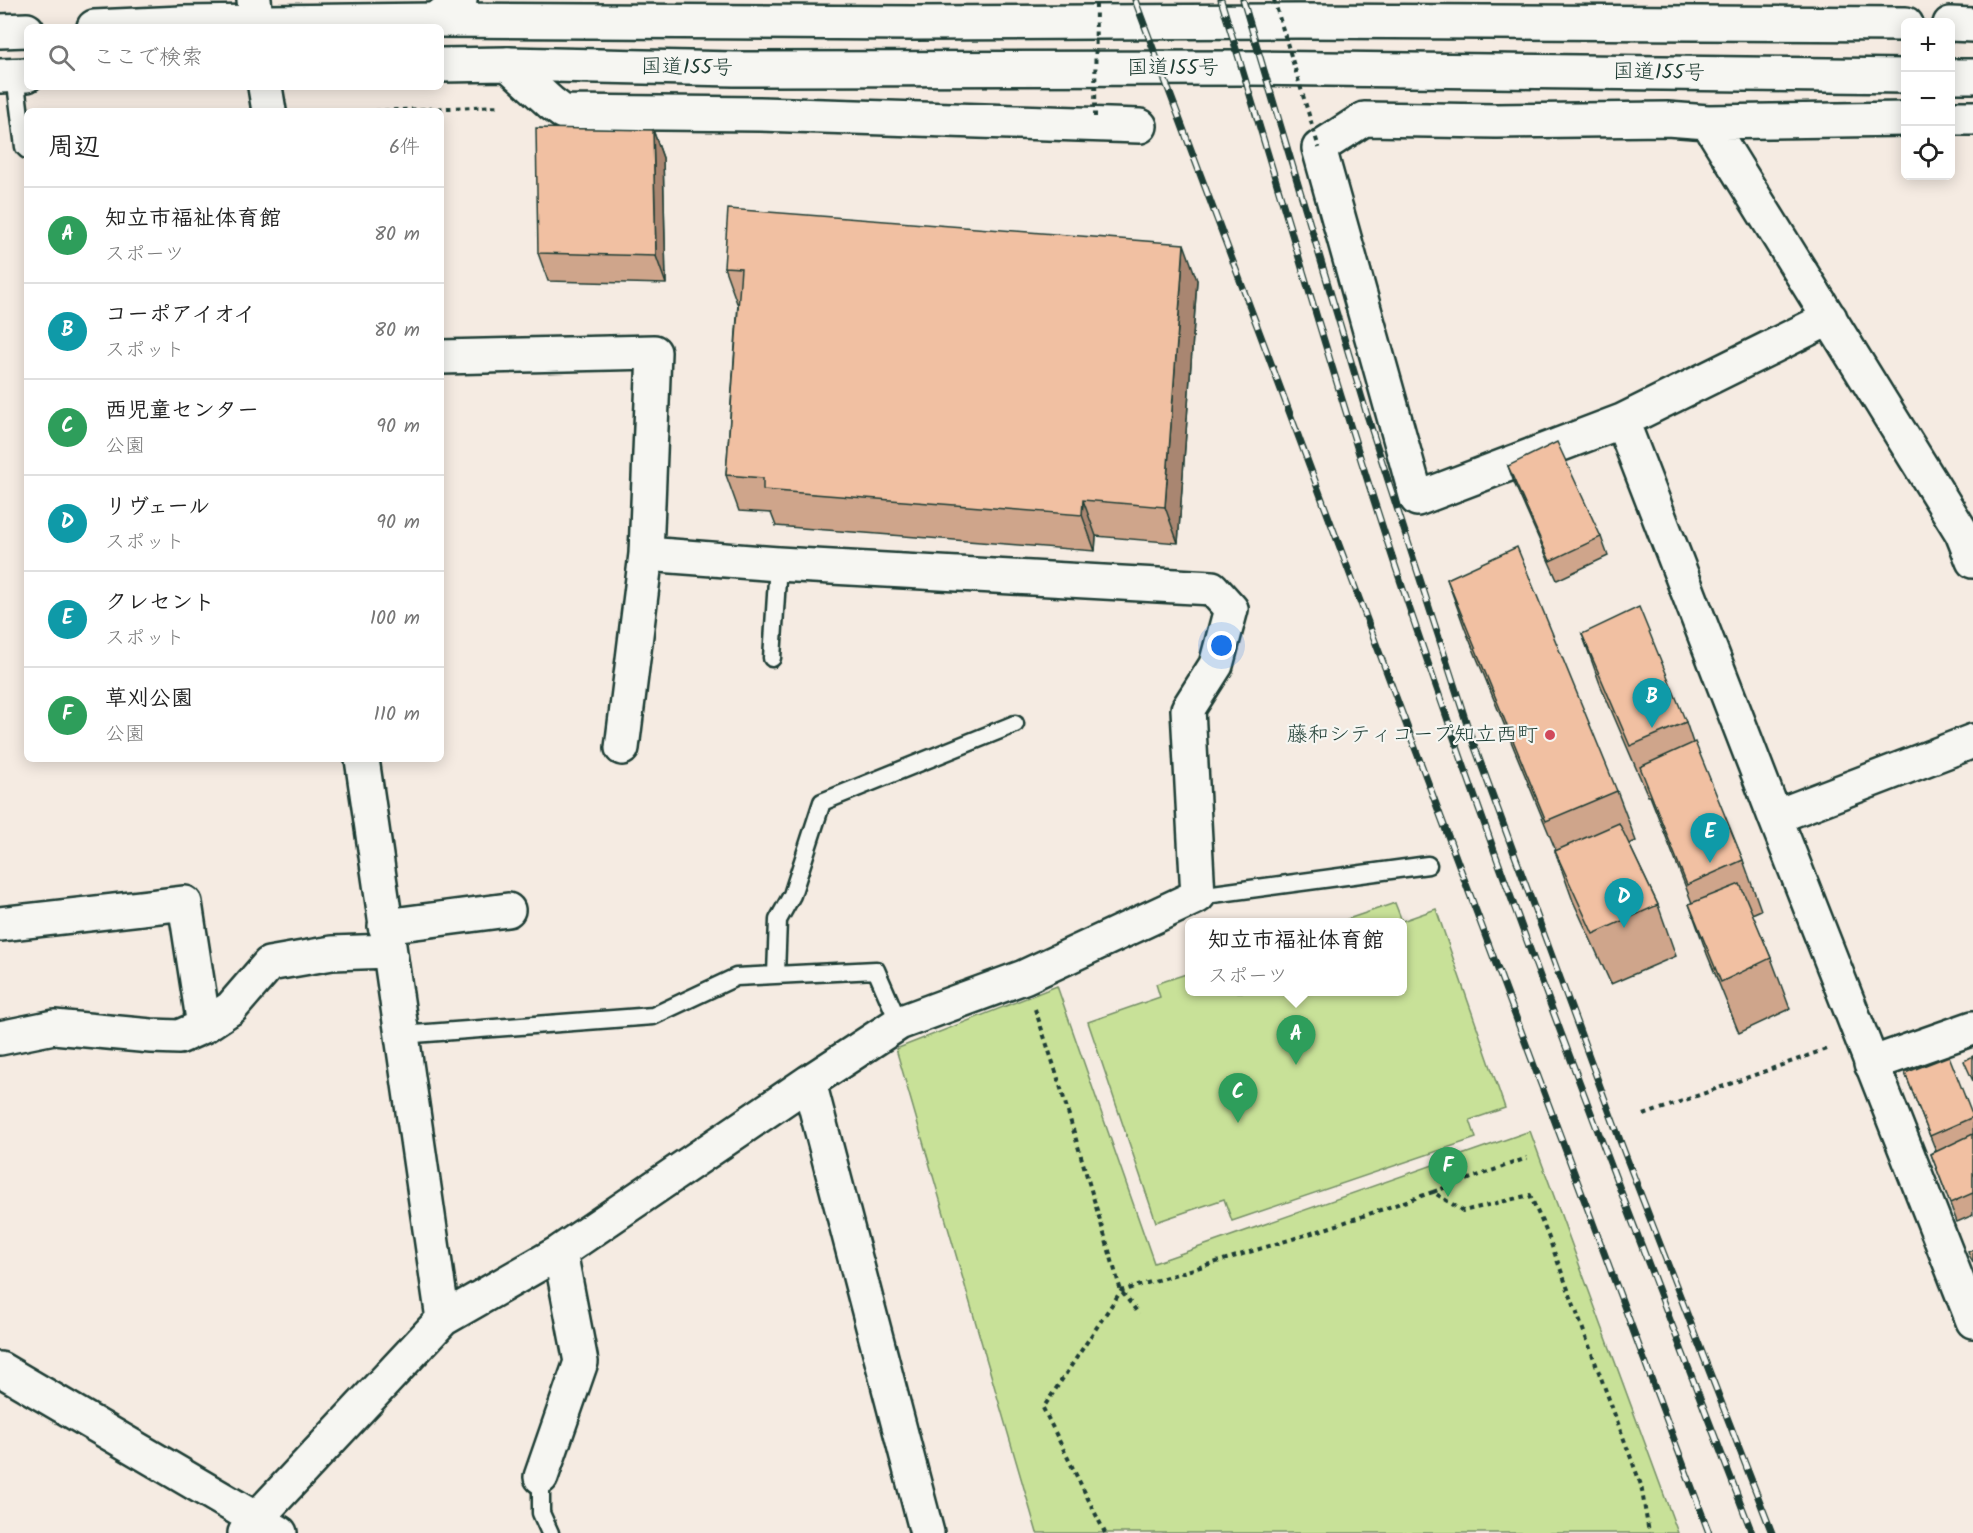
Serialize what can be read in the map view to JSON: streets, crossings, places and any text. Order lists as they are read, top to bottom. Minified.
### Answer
{"streets":{"main road":["国道155号"]},"places":["藤和シティコープ知立西町"],"page":{"map_buttons":["+","−"],"search":"ここで検索","heading":["周辺","6件"],"list":[{"mark":"A","name":"知立市福祉体育館","note":"スポーツ","value":"80 m"},{"mark":"B","name":"コーポアイオイ","note":"スポット","value":"80 m"},{"mark":"C","name":"西児童センター","note":"公園","value":"90 m"},{"mark":"D","name":"リヴェール","note":"スポット","value":"90 m"},{"mark":"E","name":"クレセント","note":"スポット","value":"100 m"},{"mark":"F","name":"草刈公園","note":"公園","value":"110 m"}],"pins":["B","E","D","A","C","F"],"popup":["知立市福祉体育館","スポーツ"]}}
